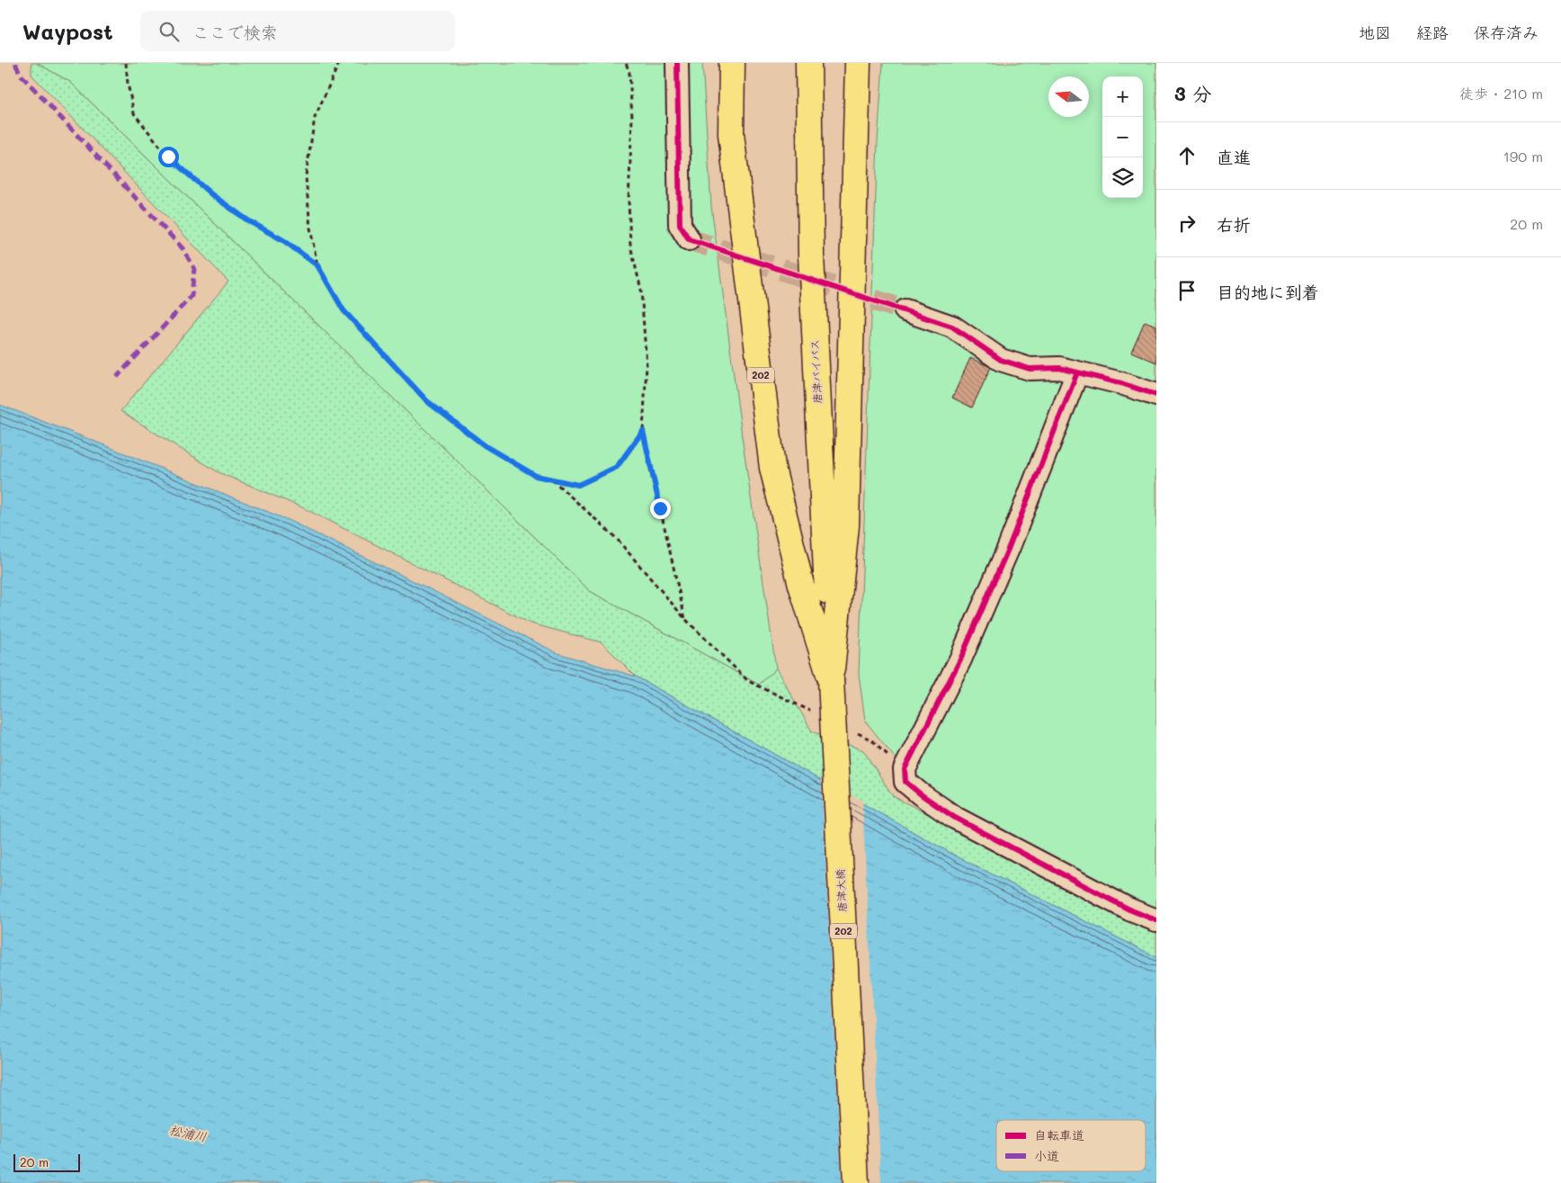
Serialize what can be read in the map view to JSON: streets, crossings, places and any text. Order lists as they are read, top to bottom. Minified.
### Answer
{"streets":{"highway":["唐津バイパス","202","唐津大橋"]},"crossings":[["唐津バイパス","202"],["唐津バイパス","唐津大橋"],["202","唐津大橋"]],"water":["松浦川"],"legend":["自転車道","小道"],"scale_bar":"20 m","north":"left","page":{"header":"Waypost","search":"ここで検索","nav":["地図","経路","保存済み"],"heading":["3 分","徒歩 · 210 m"],"map_buttons":["+","−"],"list":[["直進","190 m"],["右折","20 m"],"目的地に到着"],"scale":"20 m"}}
